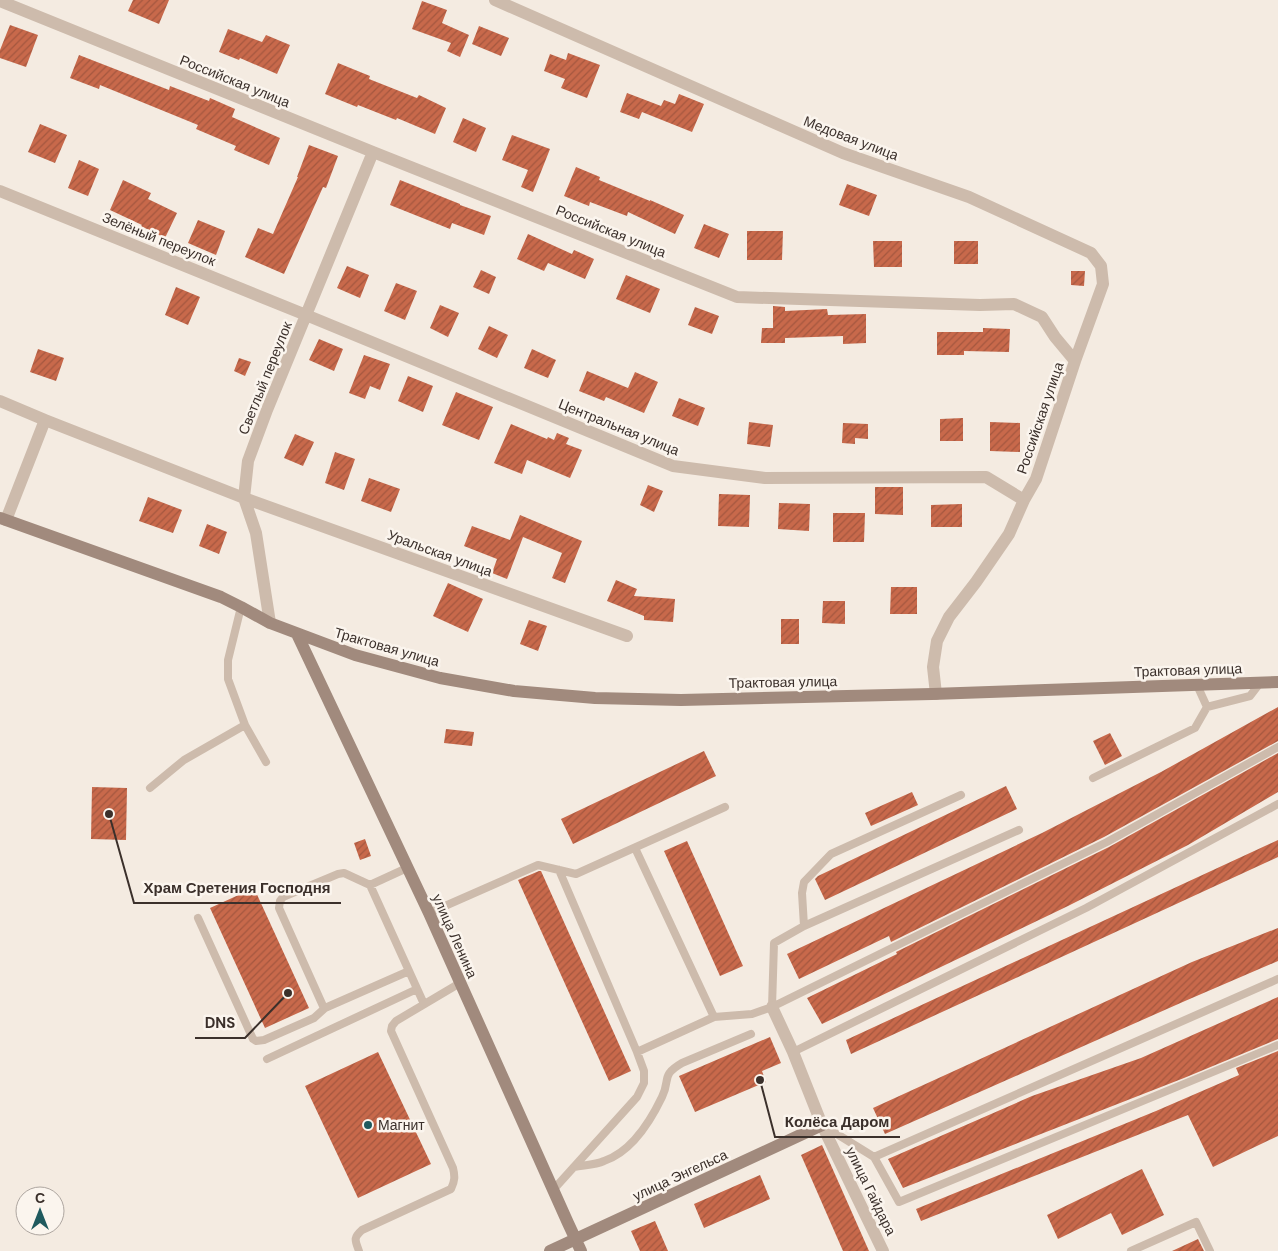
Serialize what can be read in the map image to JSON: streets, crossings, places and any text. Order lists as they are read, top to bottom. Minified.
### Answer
{"streets":{"street":["Российская улица","Медовая улица","Зелёный переулок","Светлый переулок","Центральная улица","Уральская улица","Трактовая улица","улица Ленина","улица Энгельса","улица Гайдара"]},"crossings":[["Российская улица","Медовая улица"],["Российская улица","Светлый переулок"],["Российская улица","Центральная улица"],["Российская улица","Трактовая улица"],["Зелёный переулок","Светлый переулок"],["Зелёный переулок","Центральная улица"],["Светлый переулок","Центральная улица"],["Светлый переулок","Уральская улица"],["Светлый переулок","Трактовая улица"],["Трактовая улица","улица Ленина"],["улица Ленина","улица Энгельса"],["улица Энгельса","улица Гайдара"]],"places":["Храм Сретения Господня","DNS","Колёса Даром","Магнит"],"north":"top"}
